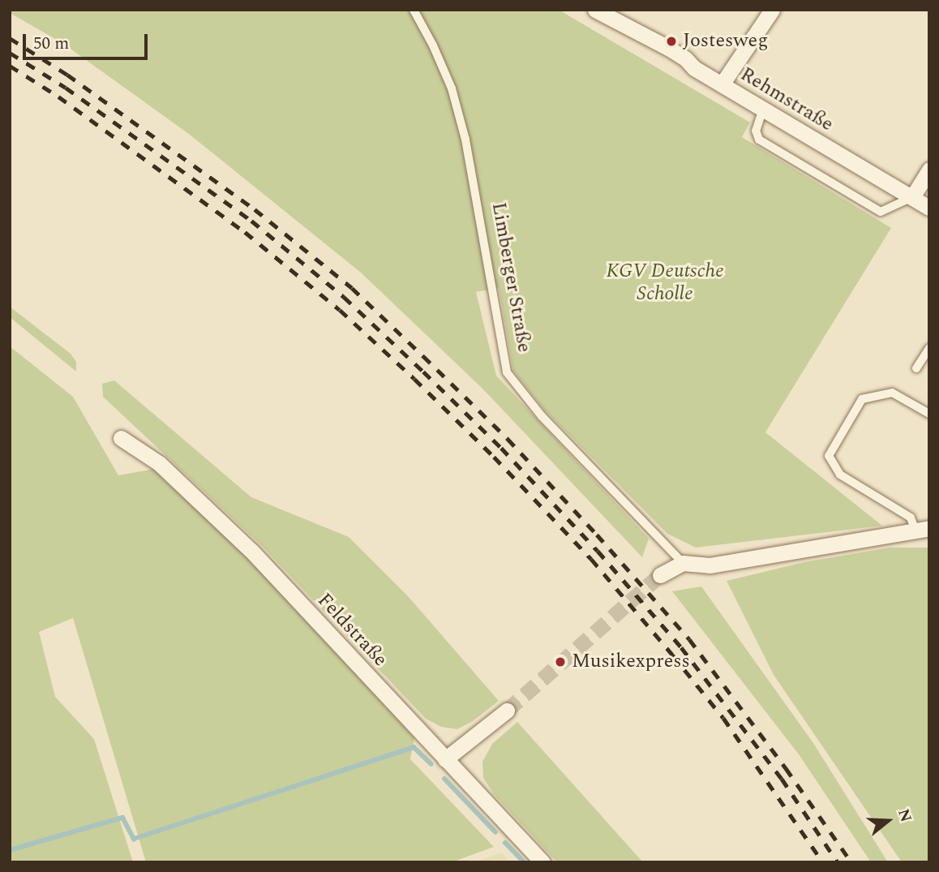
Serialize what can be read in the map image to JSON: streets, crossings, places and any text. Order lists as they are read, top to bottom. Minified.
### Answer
{"streets":{"street":["Rehmstraße","Feldstraße"],"lane":["Limberger Straße"]},"parks":["KGV Deutsche Scholle"],"places":["Jostesweg","Musikexpress"],"scale_bar":"50 m","north":"right"}
